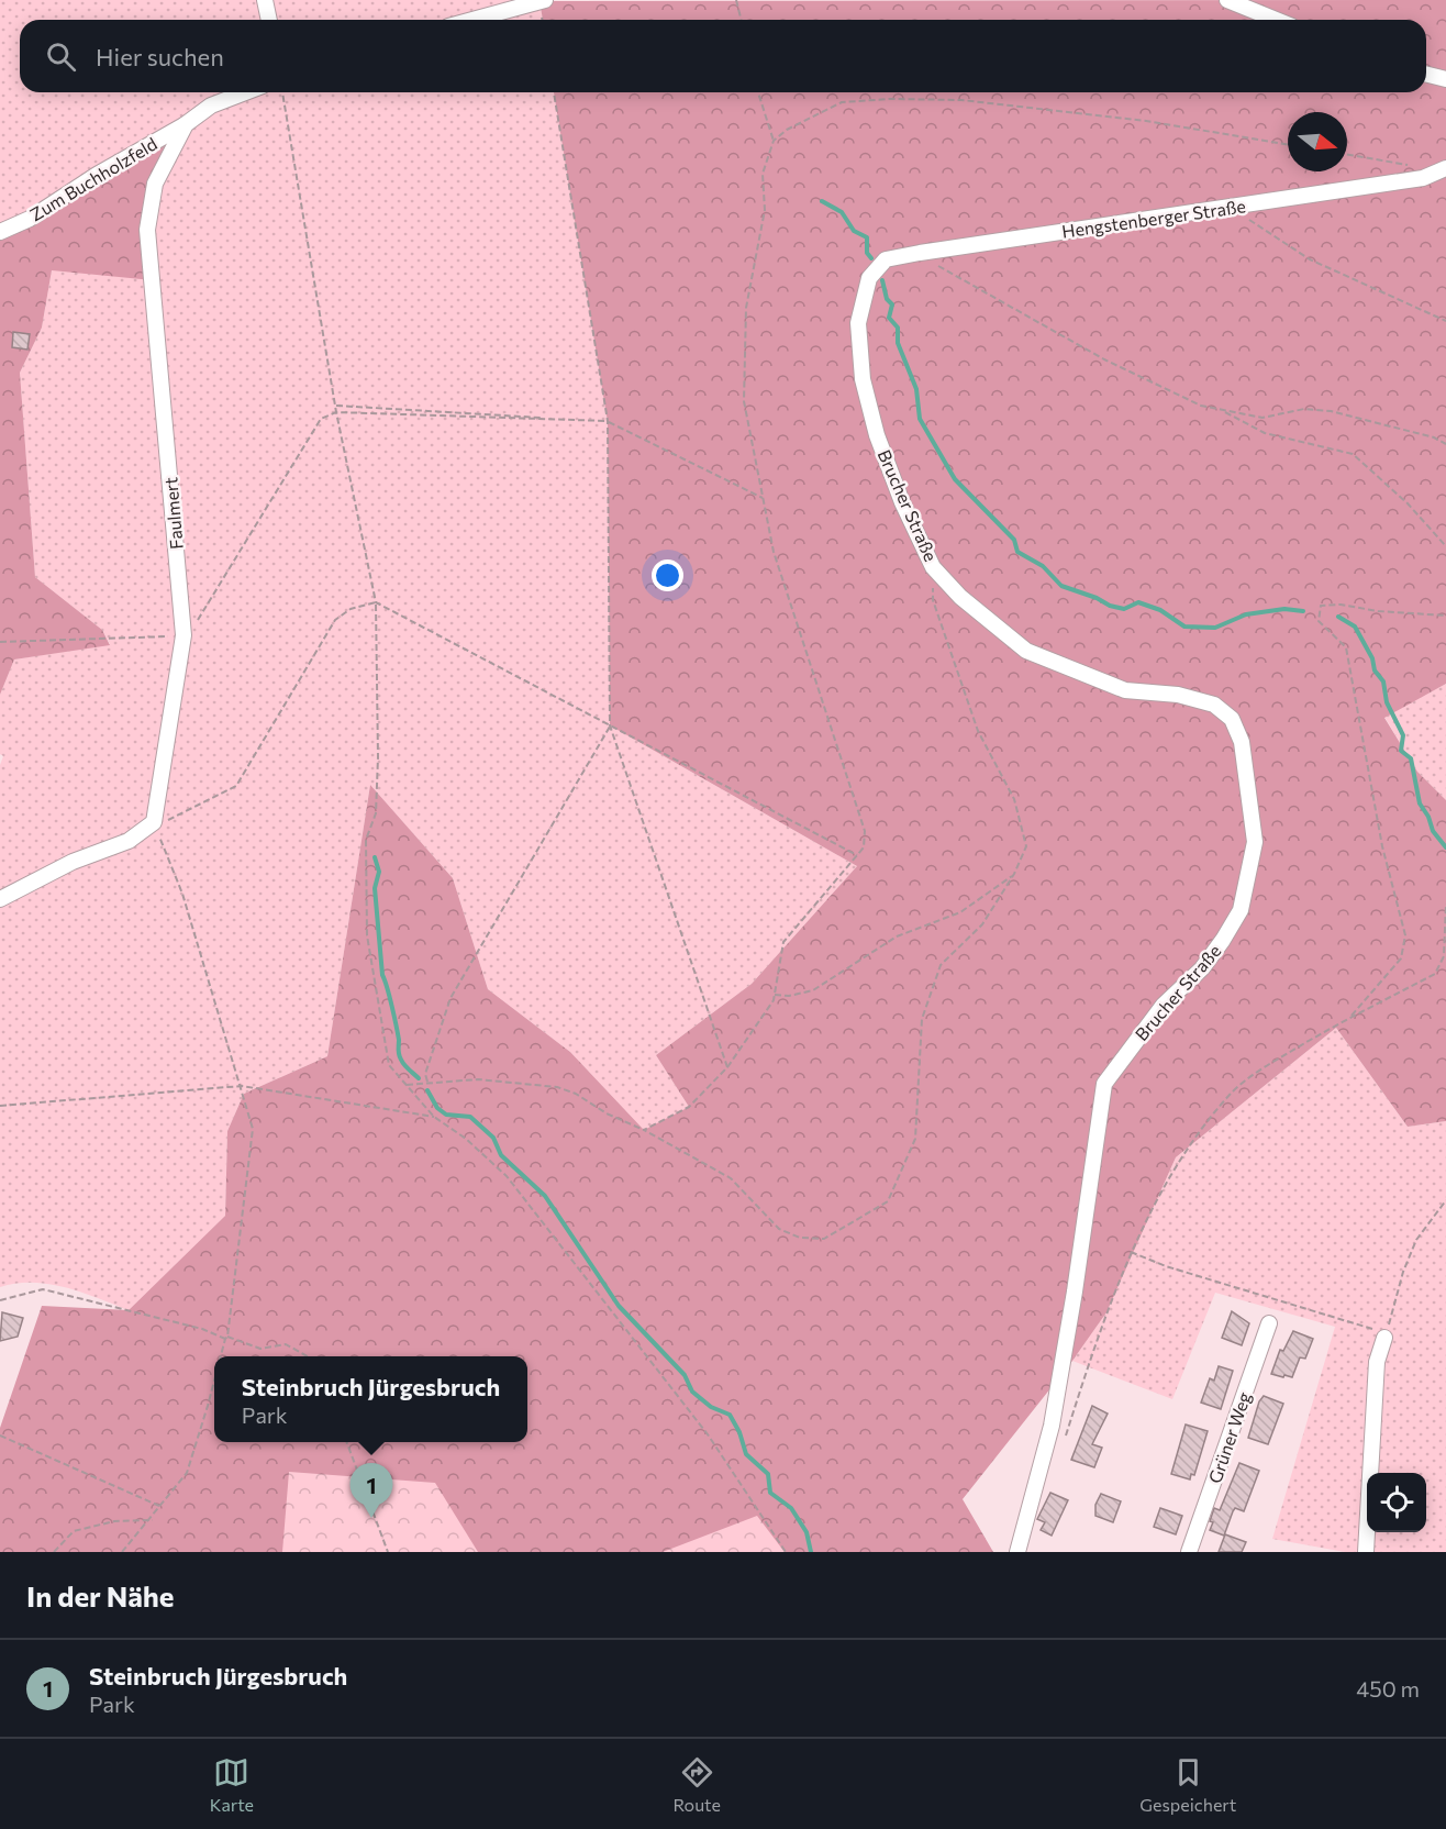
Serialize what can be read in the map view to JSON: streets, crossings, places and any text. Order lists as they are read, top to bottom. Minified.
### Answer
{"streets":{"street":["Zum Buchholzfeld","Hengstenberger Straße","Brucher Straße","Faulmert","Grüner Weg"]},"crossings":[["Zum Buchholzfeld","Faulmert"],["Hengstenberger Straße","Brucher Straße"]],"north":"right","page":{"search":"Hier suchen","popup":["Steinbruch Jürgesbruch","Park"],"pins":"1","heading":"In der Nähe","list":[{"mark":"1","name":"Steinbruch Jürgesbruch","note":"Park","value":"450 m"}],"nav":["Karte","Route","Gespeichert"]}}
